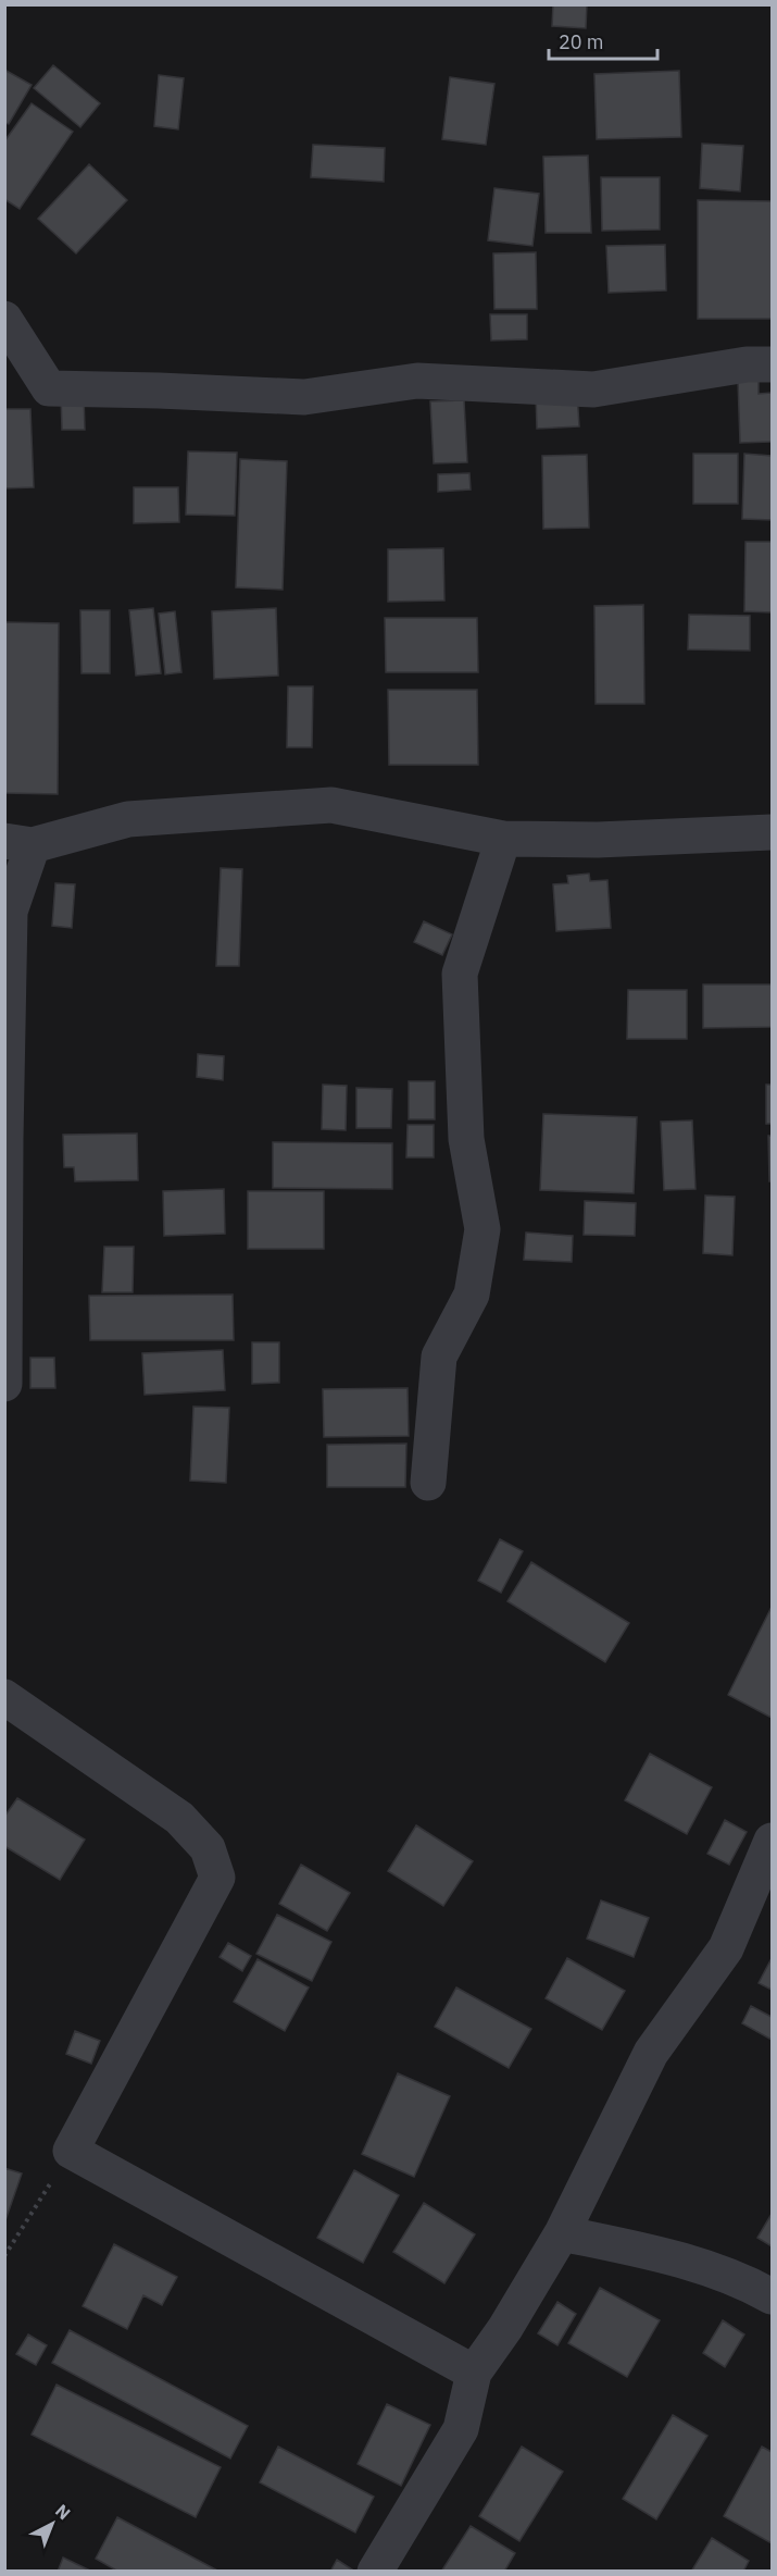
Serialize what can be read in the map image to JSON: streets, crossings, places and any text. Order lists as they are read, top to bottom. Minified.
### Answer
{"scale_bar":"20 m","north":"top right"}
